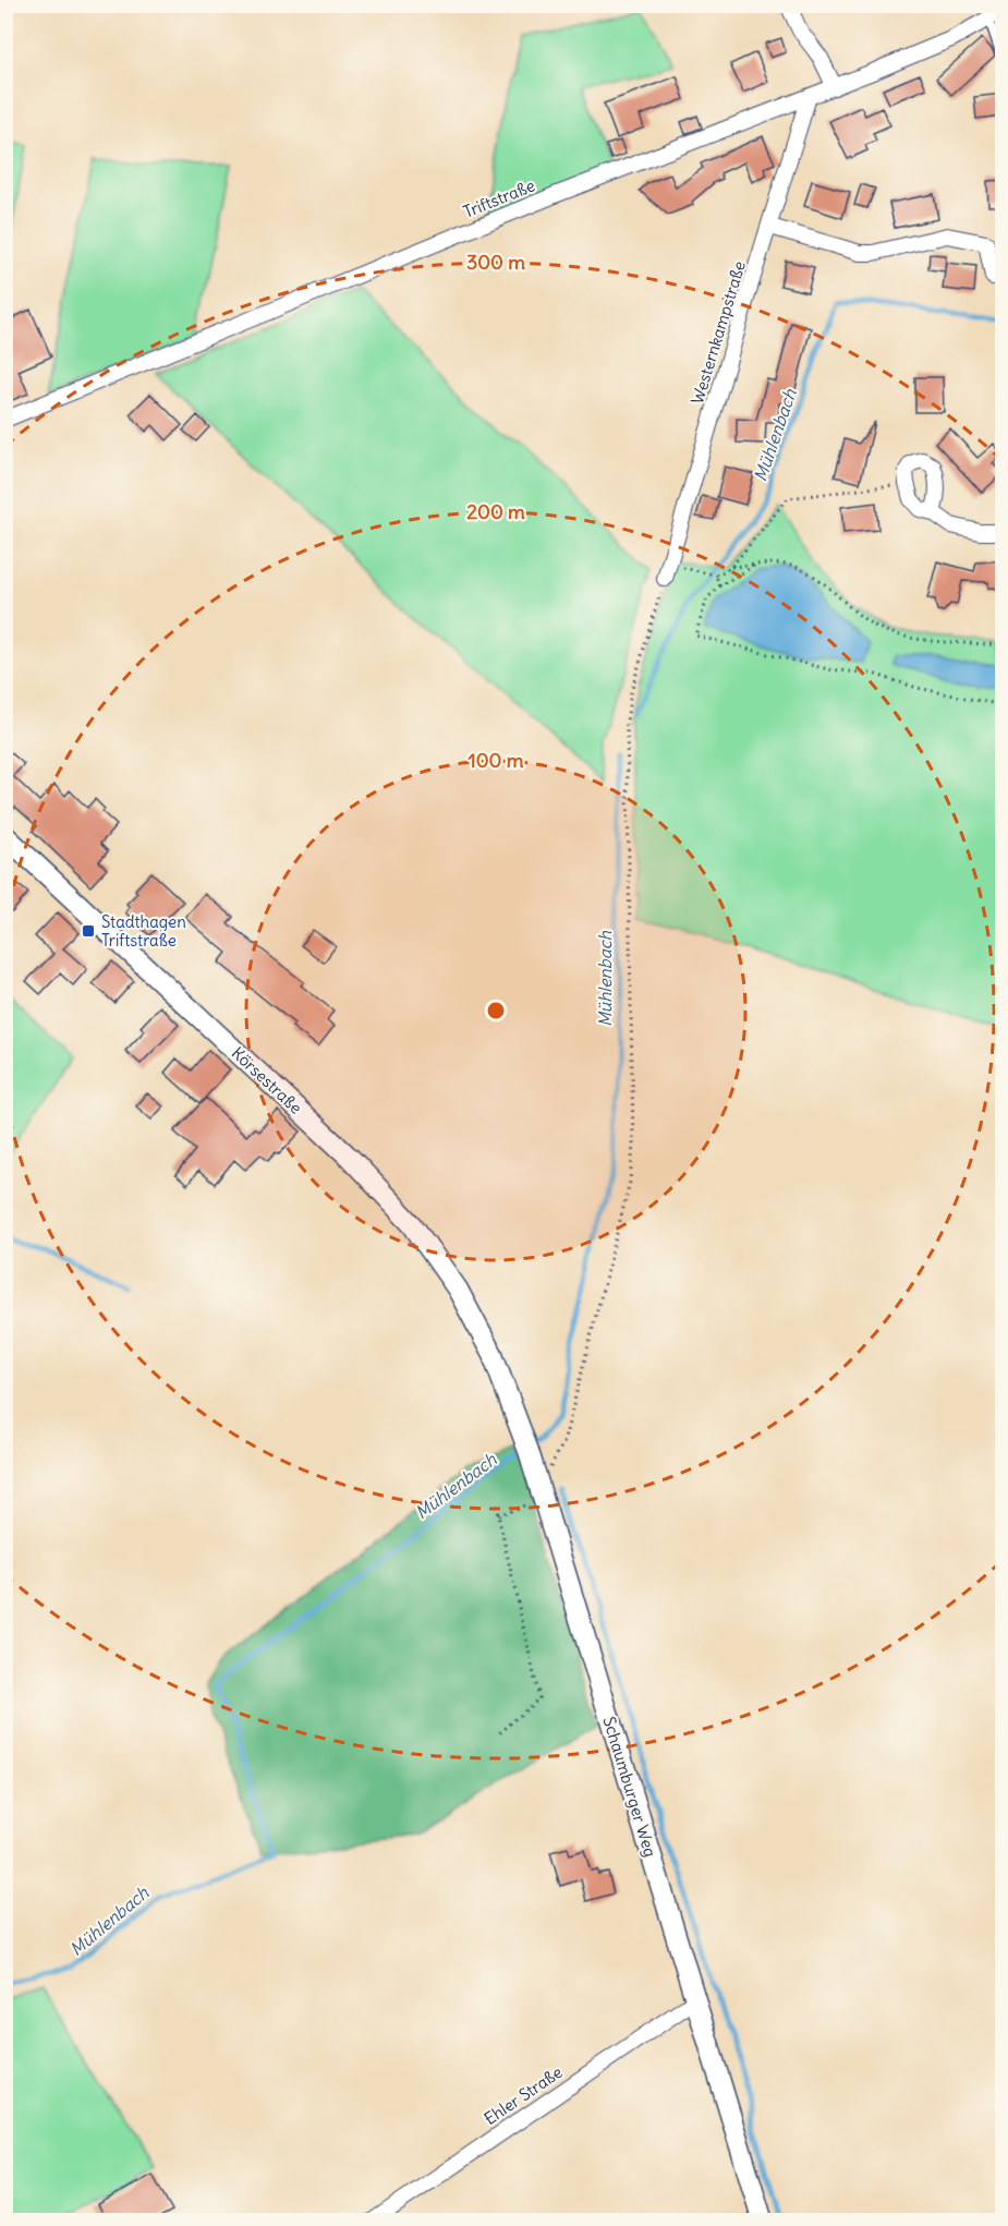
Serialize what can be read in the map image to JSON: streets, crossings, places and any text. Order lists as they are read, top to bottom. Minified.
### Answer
{"streets":{"street":["Triftstraße","Westernkampstraße","Körsestraße","Schaumburger Weg","Ehler Straße"]},"crossings":[["Triftstraße","Westernkampstraße"],["Körsestraße","Schaumburger Weg"],["Schaumburger Weg","Ehler Straße"]],"water":["Mühlenbach"],"places":{"transit":["Stadthagen Triftstraße"]},"rings":["300 m","200 m","100 m"]}
